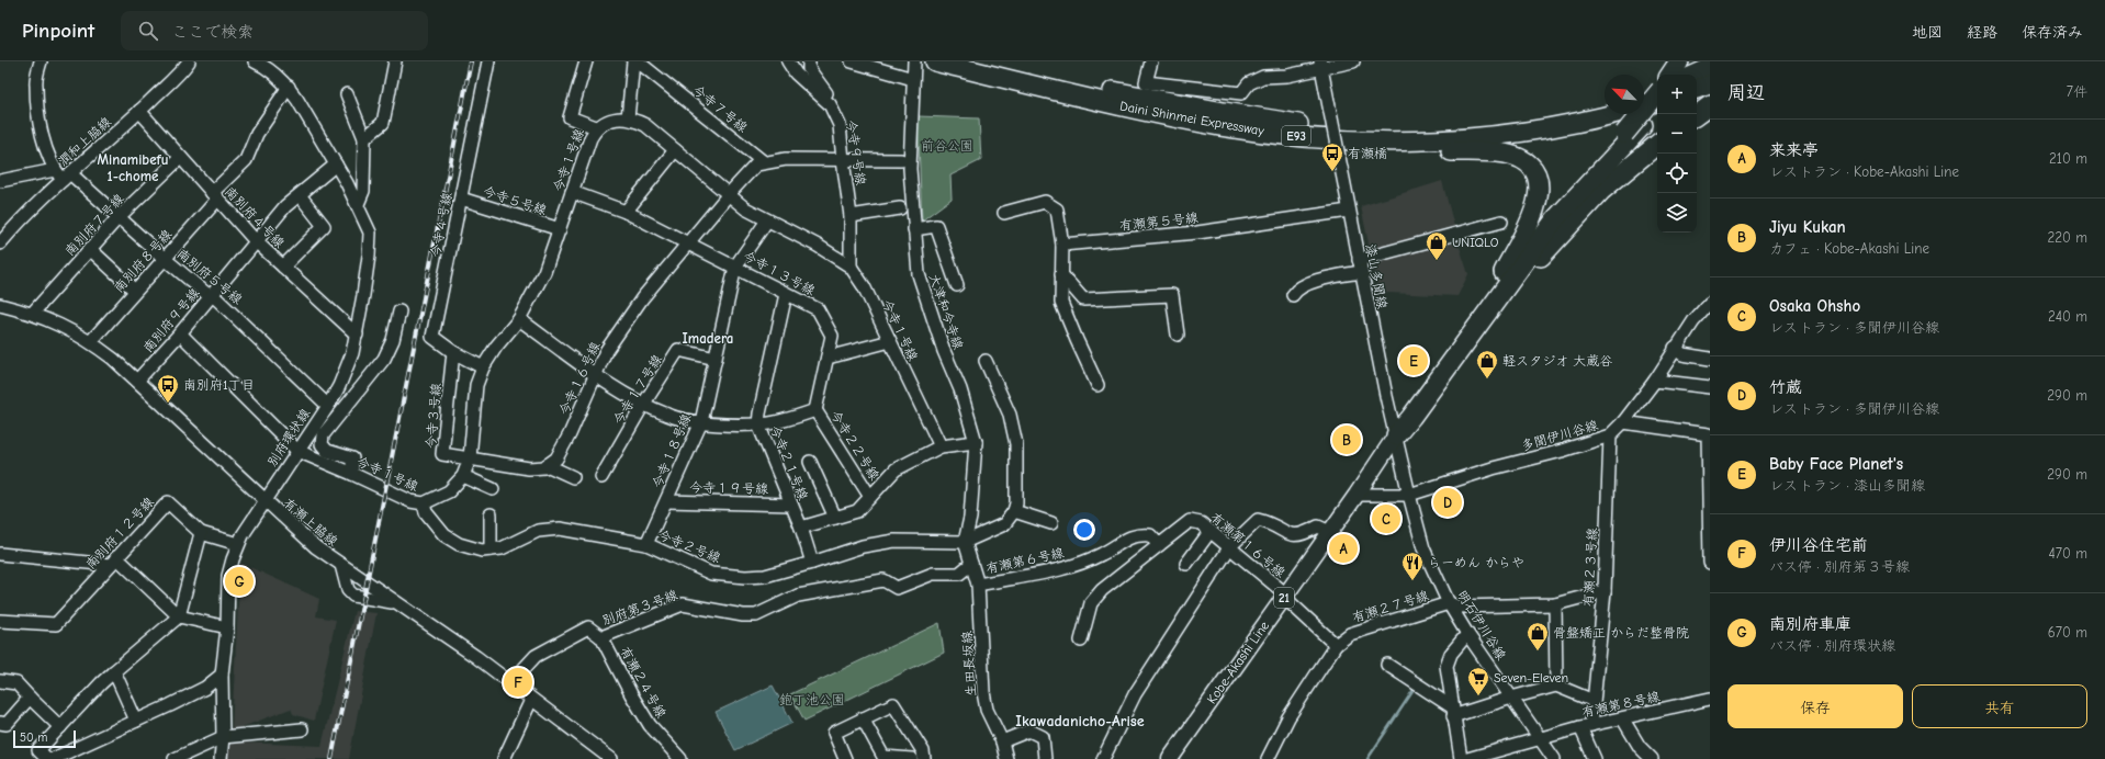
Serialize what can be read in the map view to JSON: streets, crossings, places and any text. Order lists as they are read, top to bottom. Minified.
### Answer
{"streets":{"highway":["Daini Shinmei Expressway","E93"],"main road":["21","Kobe-Akashi Line"],"street":["今寺７号線","潤和上脇線","今寺９号線","今寺１号線","今寺５号線","南別府４号線","有瀬第５号線","南別府７号線","今寺４号線","南別府８号線","今寺１３号線","南別府５号線","漆山多聞線","大津和今寺線","南別府９号線","今寺１６号線","今寺１７号線","今寺３号線","多聞伊川谷線","別府環状線","今寺２２号線","今寺１８号線","今寺２１号線","今寺１９号線","有瀬上脇線","南別府１２号線","有瀬第１６号線","今寺２号線","有瀬第６号線","有瀬２３号線","有瀬２７号線","別府第３号線","明石伊川谷線","生田長坂線","有瀬２４号線","有瀬第８号線"]},"crossings":[["今寺７号線","今寺１６号線"],["潤和上脇線","南別府４号線"],["潤和上脇線","南別府５号線"],["今寺９号線","今寺１号線"],["今寺１号線","今寺５号線"],["今寺１号線","今寺４号線"],["今寺１号線","今寺１３号線"],["今寺１号線","今寺１６号線"],["今寺１号線","今寺３号線"],["今寺１号線","別府環状線"],["今寺１号線","今寺１８号線"],["今寺１号線","今寺２号線"],["今寺５号線","今寺４号線"],["南別府４号線","南別府７号線"],["南別府４号線","南別府８号線"],["南別府４号線","南別府９号線"],["南別府４号線","別府環状線"],["有瀬第５号線","漆山多聞線"],["南別府７号線","南別府５号線"],["南別府７号線","有瀬上脇線"],["今寺４号線","今寺３号線"],["南別府８号線","南別府５号線"],["南別府８号線","別府環状線"],["南別府８号線","有瀬上脇線"],["今寺１３号線","今寺１６号線"],["今寺１３号線","今寺２２号線"],["今寺１３号線","今寺１８号線"],["今寺１３号線","今寺２１号線"],["南別府５号線","南別府９号線"],["南別府５号線","別府環状線"],["漆山多聞線","多聞伊川谷線"],["漆山多聞線","明石伊川谷線"],["漆山多聞線","Kobe-Akashi Line"],["大津和今寺線","今寺２号線"],["大津和今寺線","別府第３号線"],["大津和今寺線","生田長坂線"],["南別府９号線","別府環状線"],["南別府９号線","有瀬上脇線"],["今寺１７号線","今寺１８号線"],["多聞伊川谷線","有瀬２３号線"],["多聞伊川谷線","明石伊川谷線"],["多聞伊川谷線","Kobe-Akashi Line"],["別府環状線","有瀬上脇線"],["今寺１８号線","今寺１９号線"],["今寺１８号線","今寺２号線"],["今寺２１号線","今寺１９号線"],["今寺２１号線","今寺２号線"],["有瀬上脇線","別府第３号線"],["有瀬第１６号線","有瀬第６号線"],["有瀬第１６号線","Kobe-Akashi Line"],["有瀬第６号線","生田長坂線"],["有瀬２３号線","有瀬第８号線"],["有瀬２７号線","明石伊川谷線"],["別府第３号線","生田長坂線"],["別府第３号線","有瀬２４号線"],["明石伊川谷線","有瀬第８号線"]],"districts":["Minamibefu 1-chome","Imadera","Ikawadanicho-Arise"],"parks":["前谷公園","鉋丁池公園"],"places":{"bus stop":["有瀬橋","南別府1丁目"],"shop":["UNIQLO","軽スタジオ 大蔵谷","骨盤矯正 からだ整骨院"],"restaurant":["らーめん からや"],"supermarket":["Seven-Eleven"]},"scale_bar":"50 m","north":"top left","page":{"header":"Pinpoint","search":"ここで検索","nav":["地図","経路","保存済み"],"heading":["周辺","7件"],"map_buttons":["+","−"],"list":[{"mark":"A","name":"来来亭","note":"レストラン · Kobe-Akashi Line","value":"210 m"},{"mark":"B","name":"Jiyu Kukan","note":"カフェ · Kobe-Akashi Line","value":"220 m"},{"mark":"C","name":"Osaka Ohsho","note":"レストラン · 多聞伊川谷線","value":"240 m"},{"mark":"D","name":"竹蔵","note":"レストラン · 多聞伊川谷線","value":"290 m"},{"mark":"E","name":"Baby Face Planet's","note":"レストラン · 漆山多聞線","value":"290 m"},{"mark":"F","name":"伊川谷住宅前","note":"バス停 · 別府第３号線","value":"470 m"},{"mark":"G","name":"南別府車庫","note":"バス停 · 別府環状線","value":"670 m"}],"pins":["E","B","D","C","A","G","F"],"buttons":["保存","共有"],"scale":"50 m"}}
